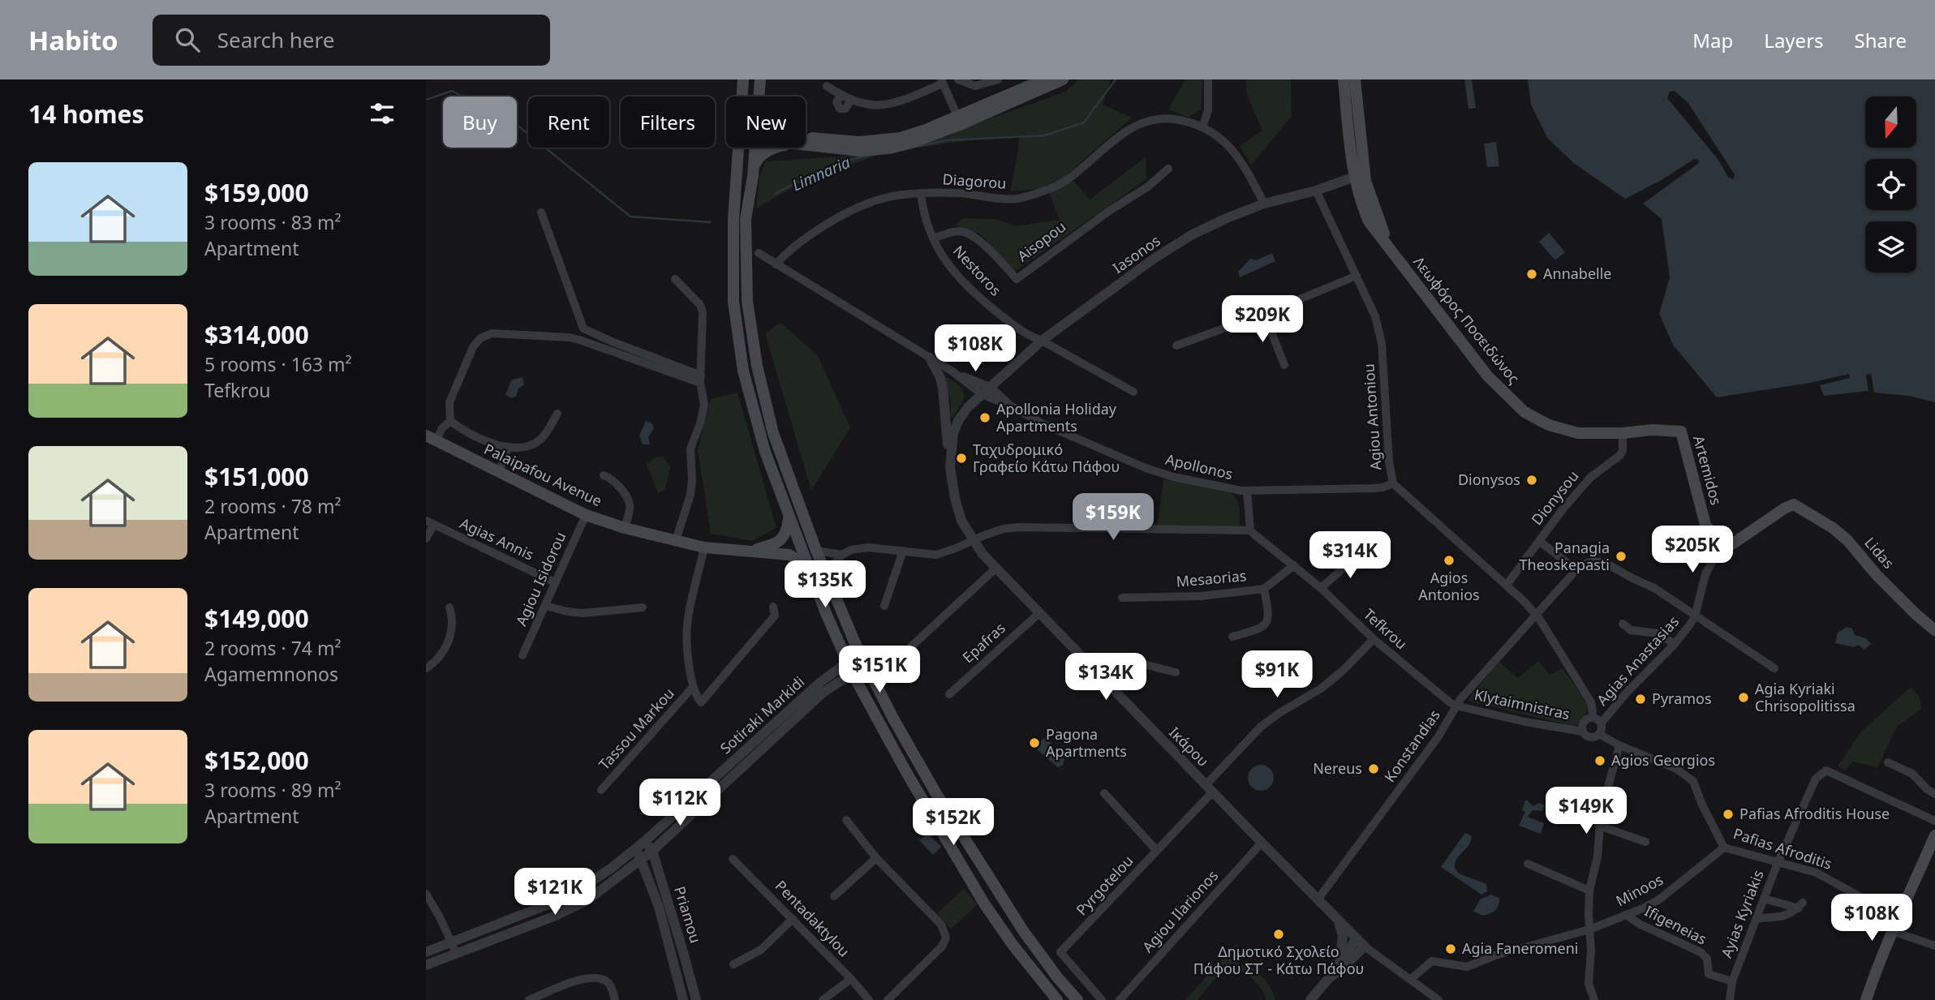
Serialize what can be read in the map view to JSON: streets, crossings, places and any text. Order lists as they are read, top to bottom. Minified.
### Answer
{"streets":{"main road":["Λεωφόρος Ποσειδώνος","Artemidos","Palaipafou Avenue","Lidas"],"street":["Diagorou","Aisopou","Iasonos","Nestoros","Agiou Antoniou","Apollonos","Dionysou","Agias Annis","Agiou Isidorou","Mesaorias","Tefkrou","Epafras","Agias Anastasias","Klytaimnistras","Sotiraki Markidi","Tassou Markou","Konstandias","Ικάρου","Pafias Afroditis","Pyrgotelou","Minoos","Agiou Ilarionos","Ayias Kyriakis","Priamou","Pentadaktylou","Ifigeneias"]},"crossings":[["Diagorou","Iasonos"],["Diagorou","Nestoros"],["Diagorou","Apollonos"],["Aisopou","Nestoros"],["Iasonos","Nestoros"],["Iasonos","Λεωφόρος Ποσειδώνος"],["Iasonos","Agiou Antoniou"],["Iasonos","Apollonos"],["Iasonos","Ικάρου"],["Λεωφόρος Ποσειδώνος","Artemidos"],["Λεωφόρος Ποσειδώνος","Dionysou"],["Agiou Antoniou","Apollonos"],["Agiou Antoniou","Dionysou"],["Agiou Antoniou","Agias Anastasias"],["Agiou Antoniou","Klytaimnistras"],["Agiou Antoniou","Konstandias"],["Agiou Antoniou","Pafias Afroditis"],["Apollonos","Ικάρου"],["Artemidos","Lidas"],["Palaipafou Avenue","Agiou Isidorou"],["Palaipafou Avenue","Tassou Markou"],["Agias Annis","Agiou Isidorou"],["Mesaorias","Tefkrou"],["Tefkrou","Klytaimnistras"],["Tefkrou","Konstandias"],["Tefkrou","Pyrgotelou"],["Epafras","Ικάρου"],["Agias Anastasias","Klytaimnistras"],["Agias Anastasias","Pafias Afroditis"],["Klytaimnistras","Konstandias"],["Klytaimnistras","Pafias Afroditis"],["Sotiraki Markidi","Priamou"],["Konstandias","Ικάρου"],["Ικάρου","Pyrgotelou"],["Ικάρου","Minoos"],["Ικάρου","Agiou Ilarionos"],["Pafias Afroditis","Minoos"],["Pafias Afroditis","Ayias Kyriakis"],["Minoos","Ifigeneias"],["Ayias Kyriakis","Ifigeneias"]],"water":["Limnaria"],"places":["Annabelle","Apollonia Holiday Apartments","Ταχυδρομικό Γραφείο Κάτω Πάφου","Dionysos","Panagia Theoskepasti","Agios Antonios","Agia Kyriaki Chrisopolitissa","Pyramos","Pagona Apartments","Agios Georgios","Nereus","Pafias Afroditis House","Δημοτικό Σχολείο Πάφου ΣΤ΄ - Κάτω Πάφου","Agia Faneromeni"],"north":"bottom","page":{"header":"Habito","search":"Search here","nav":["Map","Layers","Share"],"heading":"14 homes","chip":["Buy","Rent","Filters","New"],"list":[{"name":"$159,000","note":"3 rooms · 83 m² · Apartment"},{"name":"$314,000","note":"5 rooms · 163 m² · Tefkrou"},{"name":"$151,000","note":"2 rooms · 78 m² · Apartment"},{"name":"$149,000","note":"2 rooms · 74 m² · Agamemnonos"},{"name":"$152,000","note":"3 rooms · 89 m² · Apartment"}],"price":["$209K","$108K","$159K","$205K","$314K","$135K","$151K","$91K","$134K","$112K","$149K","$152K","$121K","$108K"]}}
